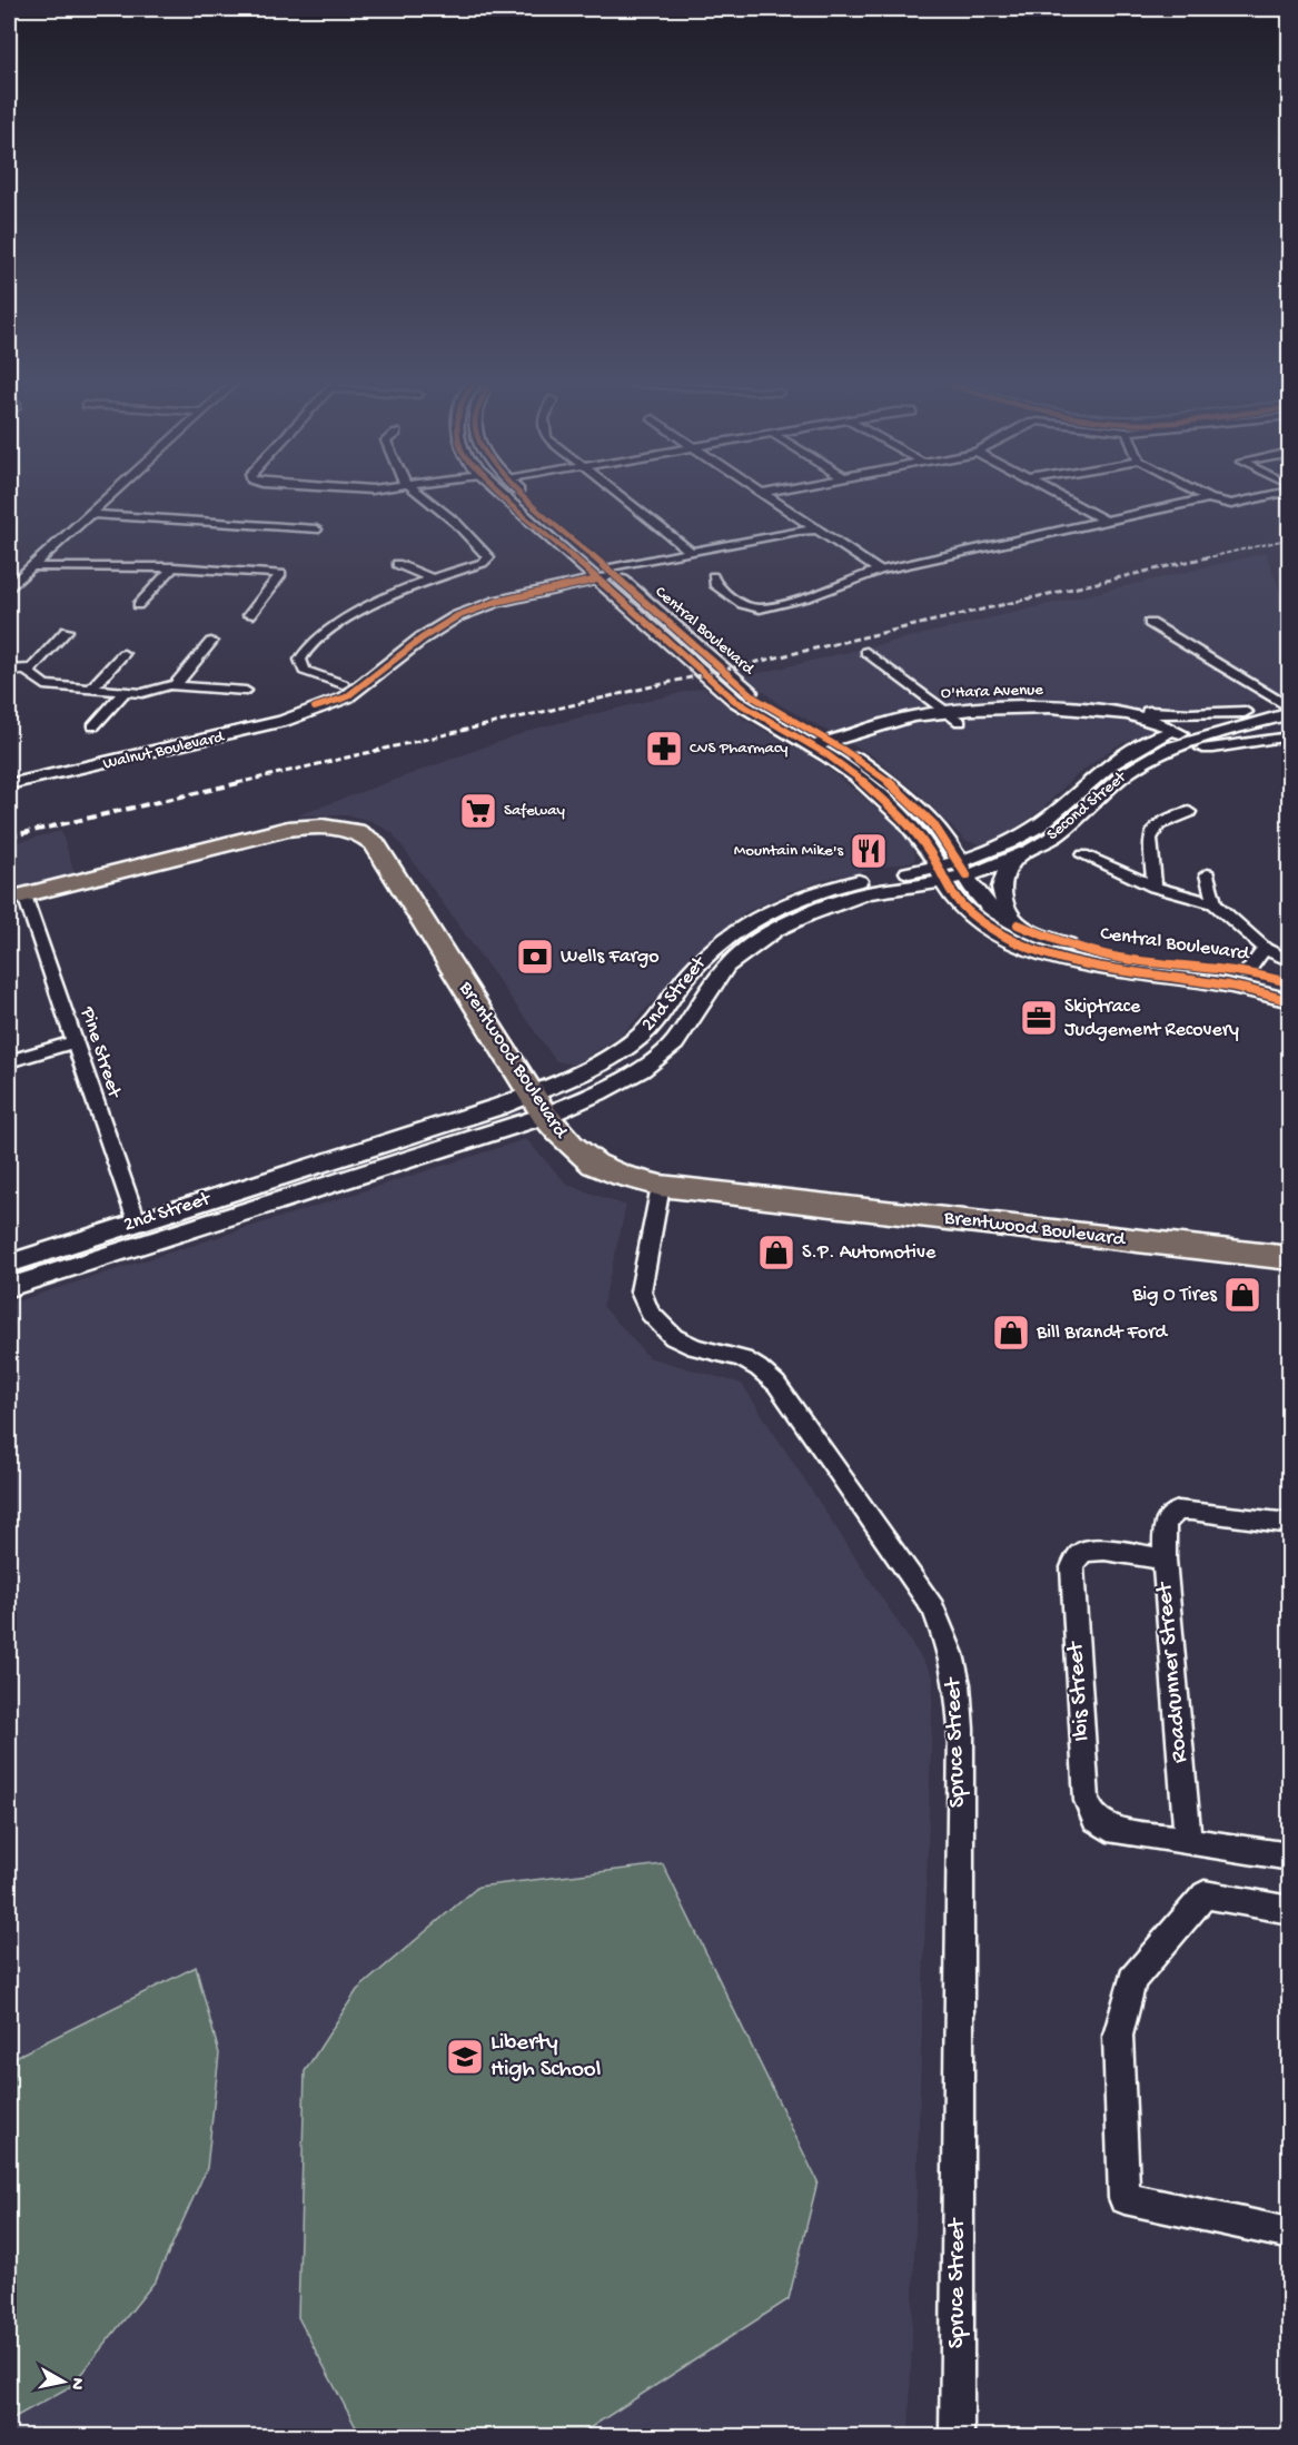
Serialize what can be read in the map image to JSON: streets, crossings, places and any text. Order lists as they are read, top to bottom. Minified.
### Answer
{"streets":{"main road":["Brentwood Boulevard"],"street":["Central Boulevard","O'Hara Avenue","Walnut Boulevard","Second Street","2nd Street","Pine Street","Roadrunner Street","Ibis Street","Spruce Street"]},"crossings":[["Central Boulevard","O'Hara Avenue"],["Central Boulevard","Walnut Boulevard"],["Central Boulevard","Second Street"],["Central Boulevard","2nd Street"],["O'Hara Avenue","Second Street"],["O'Hara Avenue","2nd Street"],["Second Street","2nd Street"],["2nd Street","Pine Street"],["2nd Street","Brentwood Boulevard"],["Pine Street","Brentwood Boulevard"],["Brentwood Boulevard","Spruce Street"],["Roadrunner Street","Ibis Street"]],"places":{"pharmacy":["CVS Pharmacy"],"supermarket":["Safeway"],"restaurant":["Mountain Mike's"],"bank":["Wells Fargo"],"office":["Skiptrace Judgement Recovery"],"shop":["S.P. Automotive","Big O Tires","Bill Brandt Ford"],"school or university":["Liberty High School"]},"north":"right"}
